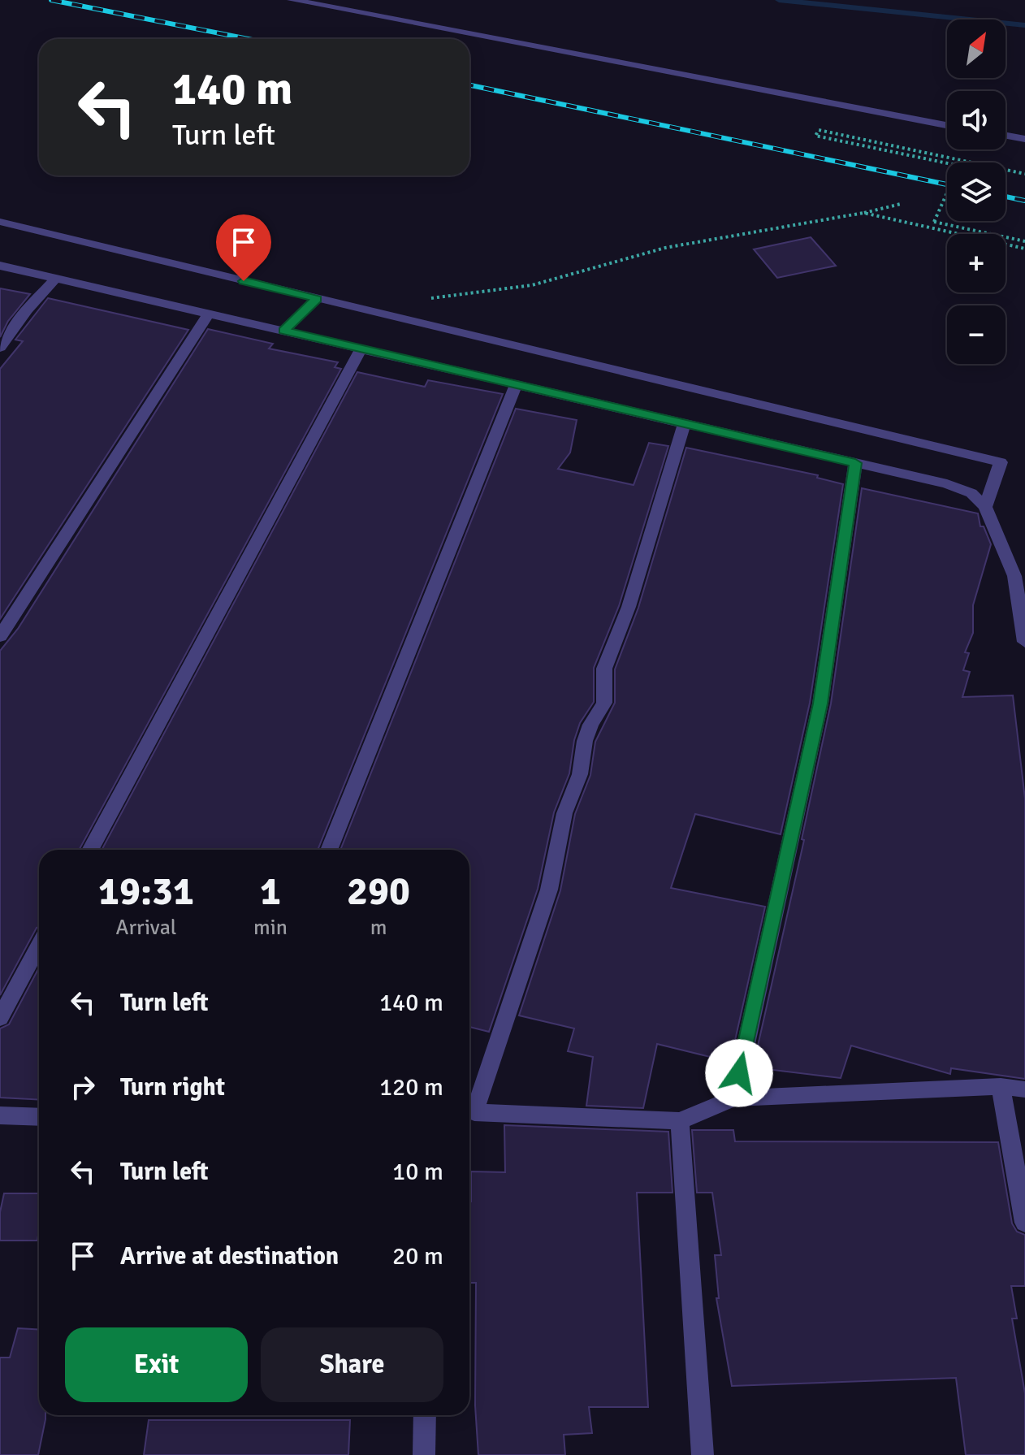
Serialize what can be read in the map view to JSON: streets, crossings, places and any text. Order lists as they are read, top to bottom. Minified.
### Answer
{"north":"top right","page":{"map_buttons":["+","−"],"turn":["140 m","Turn left"],"eta":["19:31","Arrival","1","min","290","m"],"list":[{"name":"Turn left","value":"140 m"},{"name":"Turn right","value":"120 m"},{"name":"Turn left","value":"10 m"},{"name":"Arrive at destination","value":"20 m"}],"buttons":["Exit","Share"]}}
